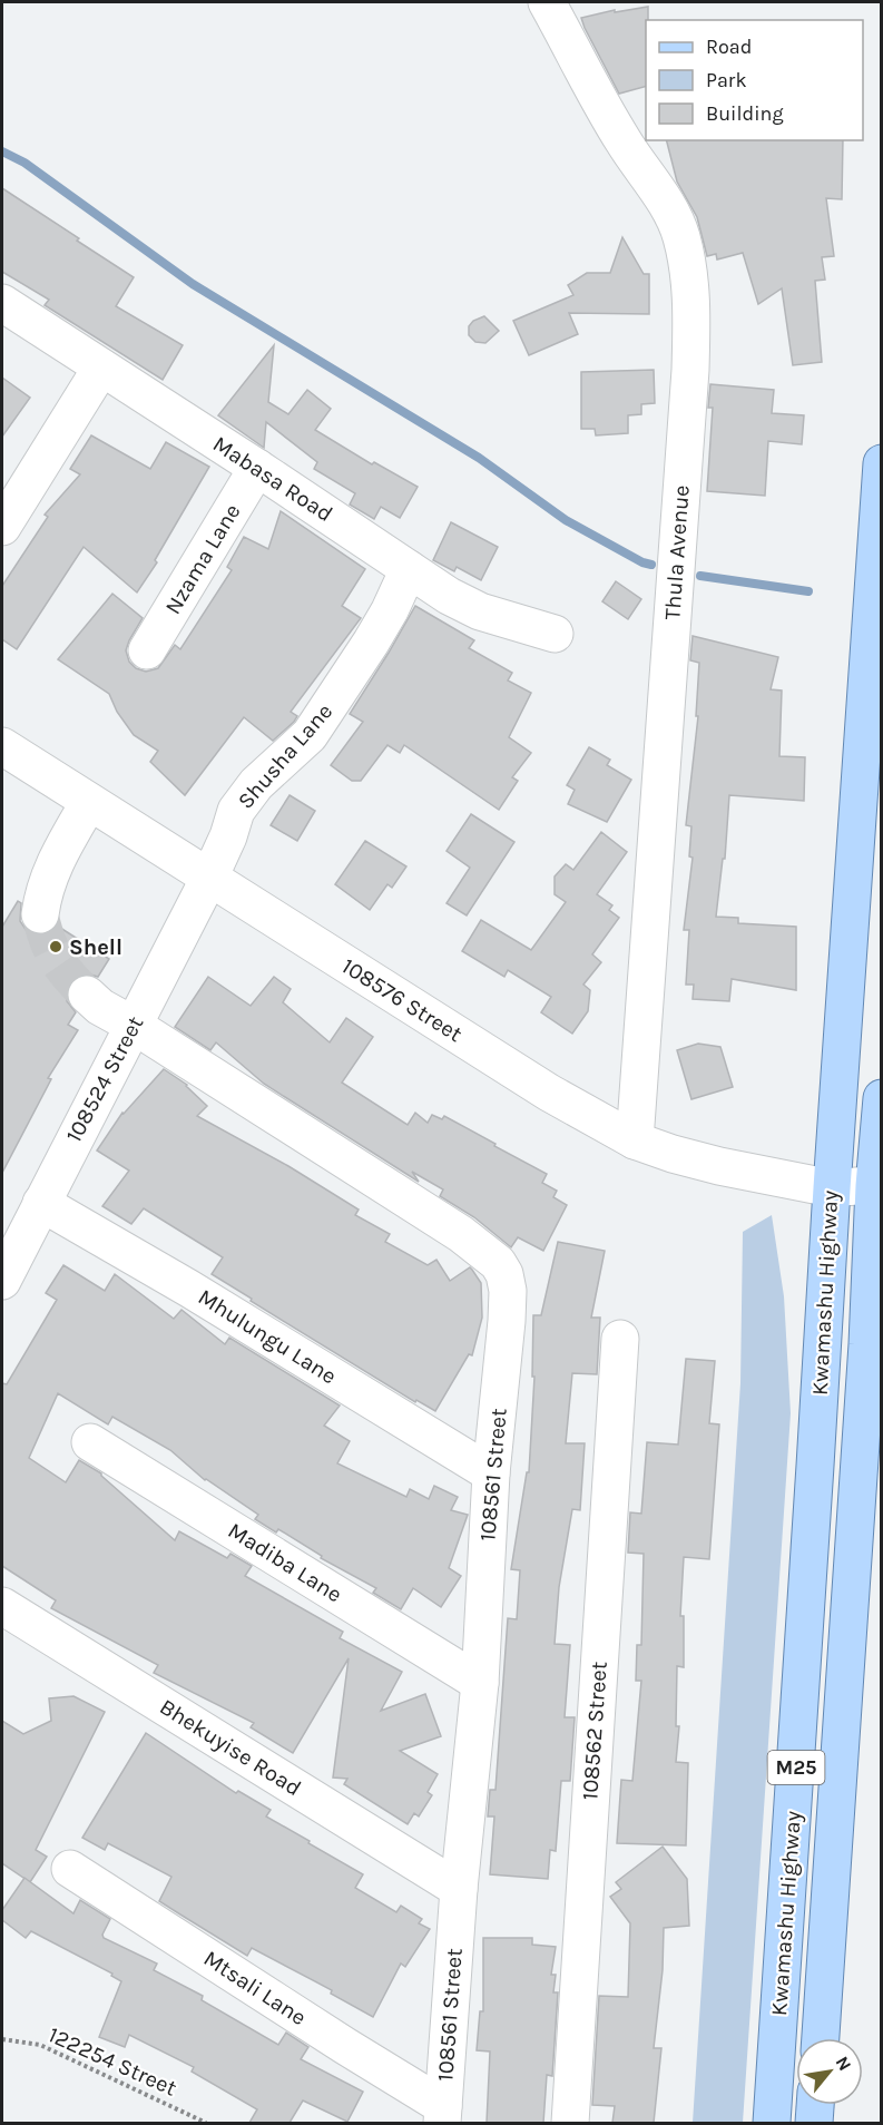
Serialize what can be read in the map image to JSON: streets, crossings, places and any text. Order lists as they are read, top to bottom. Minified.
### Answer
{"streets":{"main road":["Kwamashu Highway","M25"],"street":["Mabasa Road","Thula Avenue","Nzama Lane","Shusha Lane","108576 Street","108524 Street","Mhulungu Lane","108561 Street","Madiba Lane","108562 Street","Bhekuyise Road","Mtsali Lane"],"path":["122254 Street"]},"crossings":[["Mabasa Road","Nzama Lane"],["Mabasa Road","Shusha Lane"],["Thula Avenue","108576 Street"],["Shusha Lane","108576 Street"],["Shusha Lane","108524 Street"],["108576 Street","108524 Street"],["108576 Street","Kwamashu Highway"],["108524 Street","Mhulungu Lane"],["108524 Street","108561 Street"],["Mhulungu Lane","108561 Street"],["108561 Street","Madiba Lane"],["108561 Street","Bhekuyise Road"],["108561 Street","Mtsali Lane"]],"places":["Shell"],"legend":["Road","Park","Building"],"north":"top right"}
